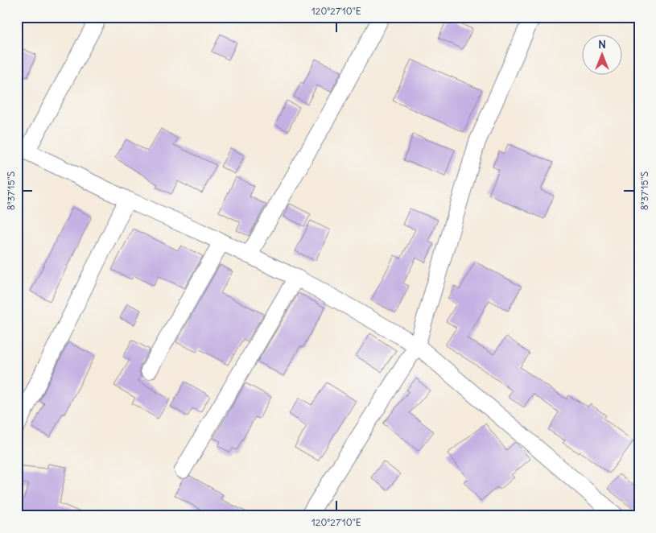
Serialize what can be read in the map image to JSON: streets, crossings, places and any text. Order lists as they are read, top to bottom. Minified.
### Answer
{"north":"top","coordinates":["120°27'10\"E","8°37'15\"S"]}
